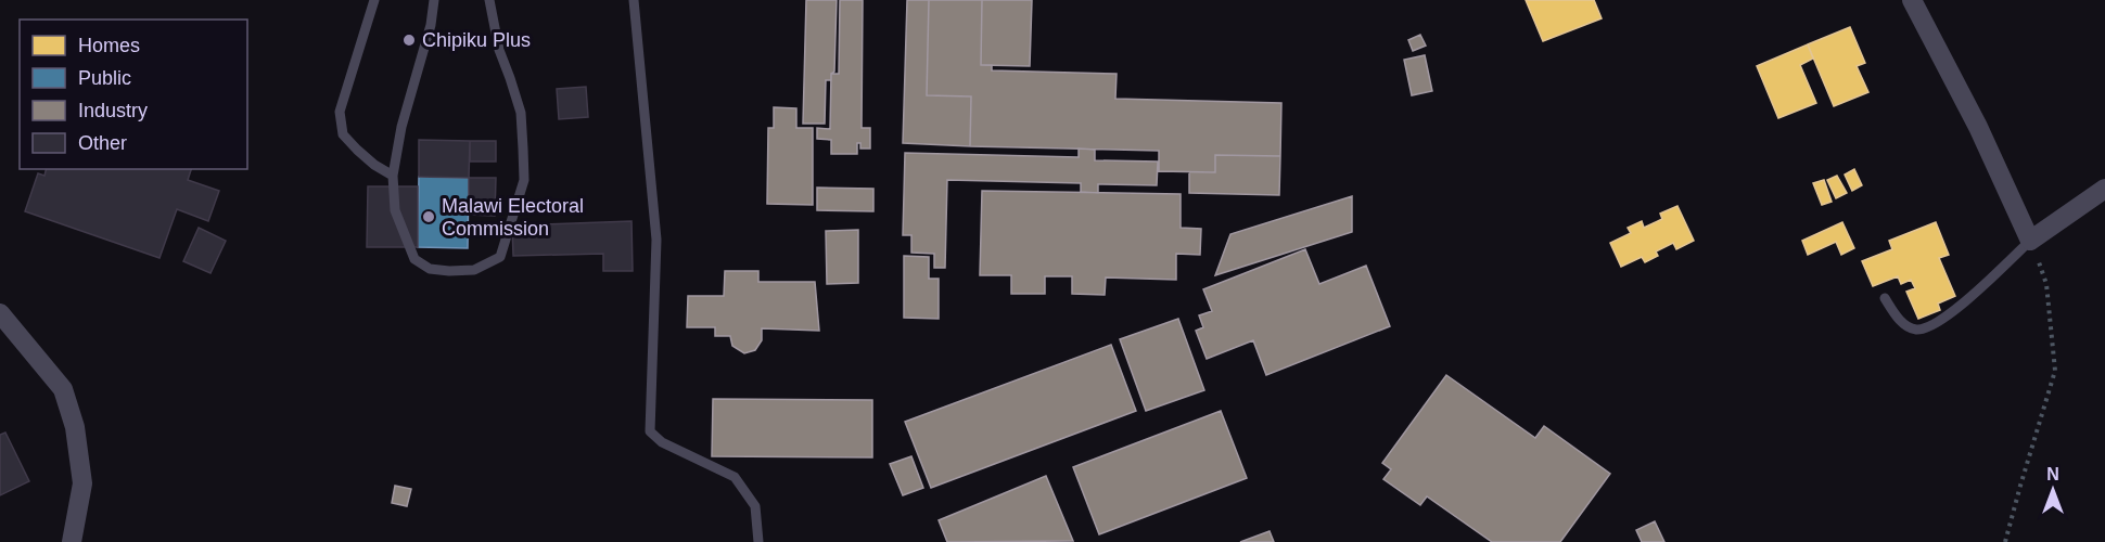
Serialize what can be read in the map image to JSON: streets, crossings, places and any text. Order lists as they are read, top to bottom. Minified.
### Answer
{"places":["Chipiku Plus","Malawi Electoral Commission"],"legend":["Homes","Public","Industry","Other"],"north":"top"}
